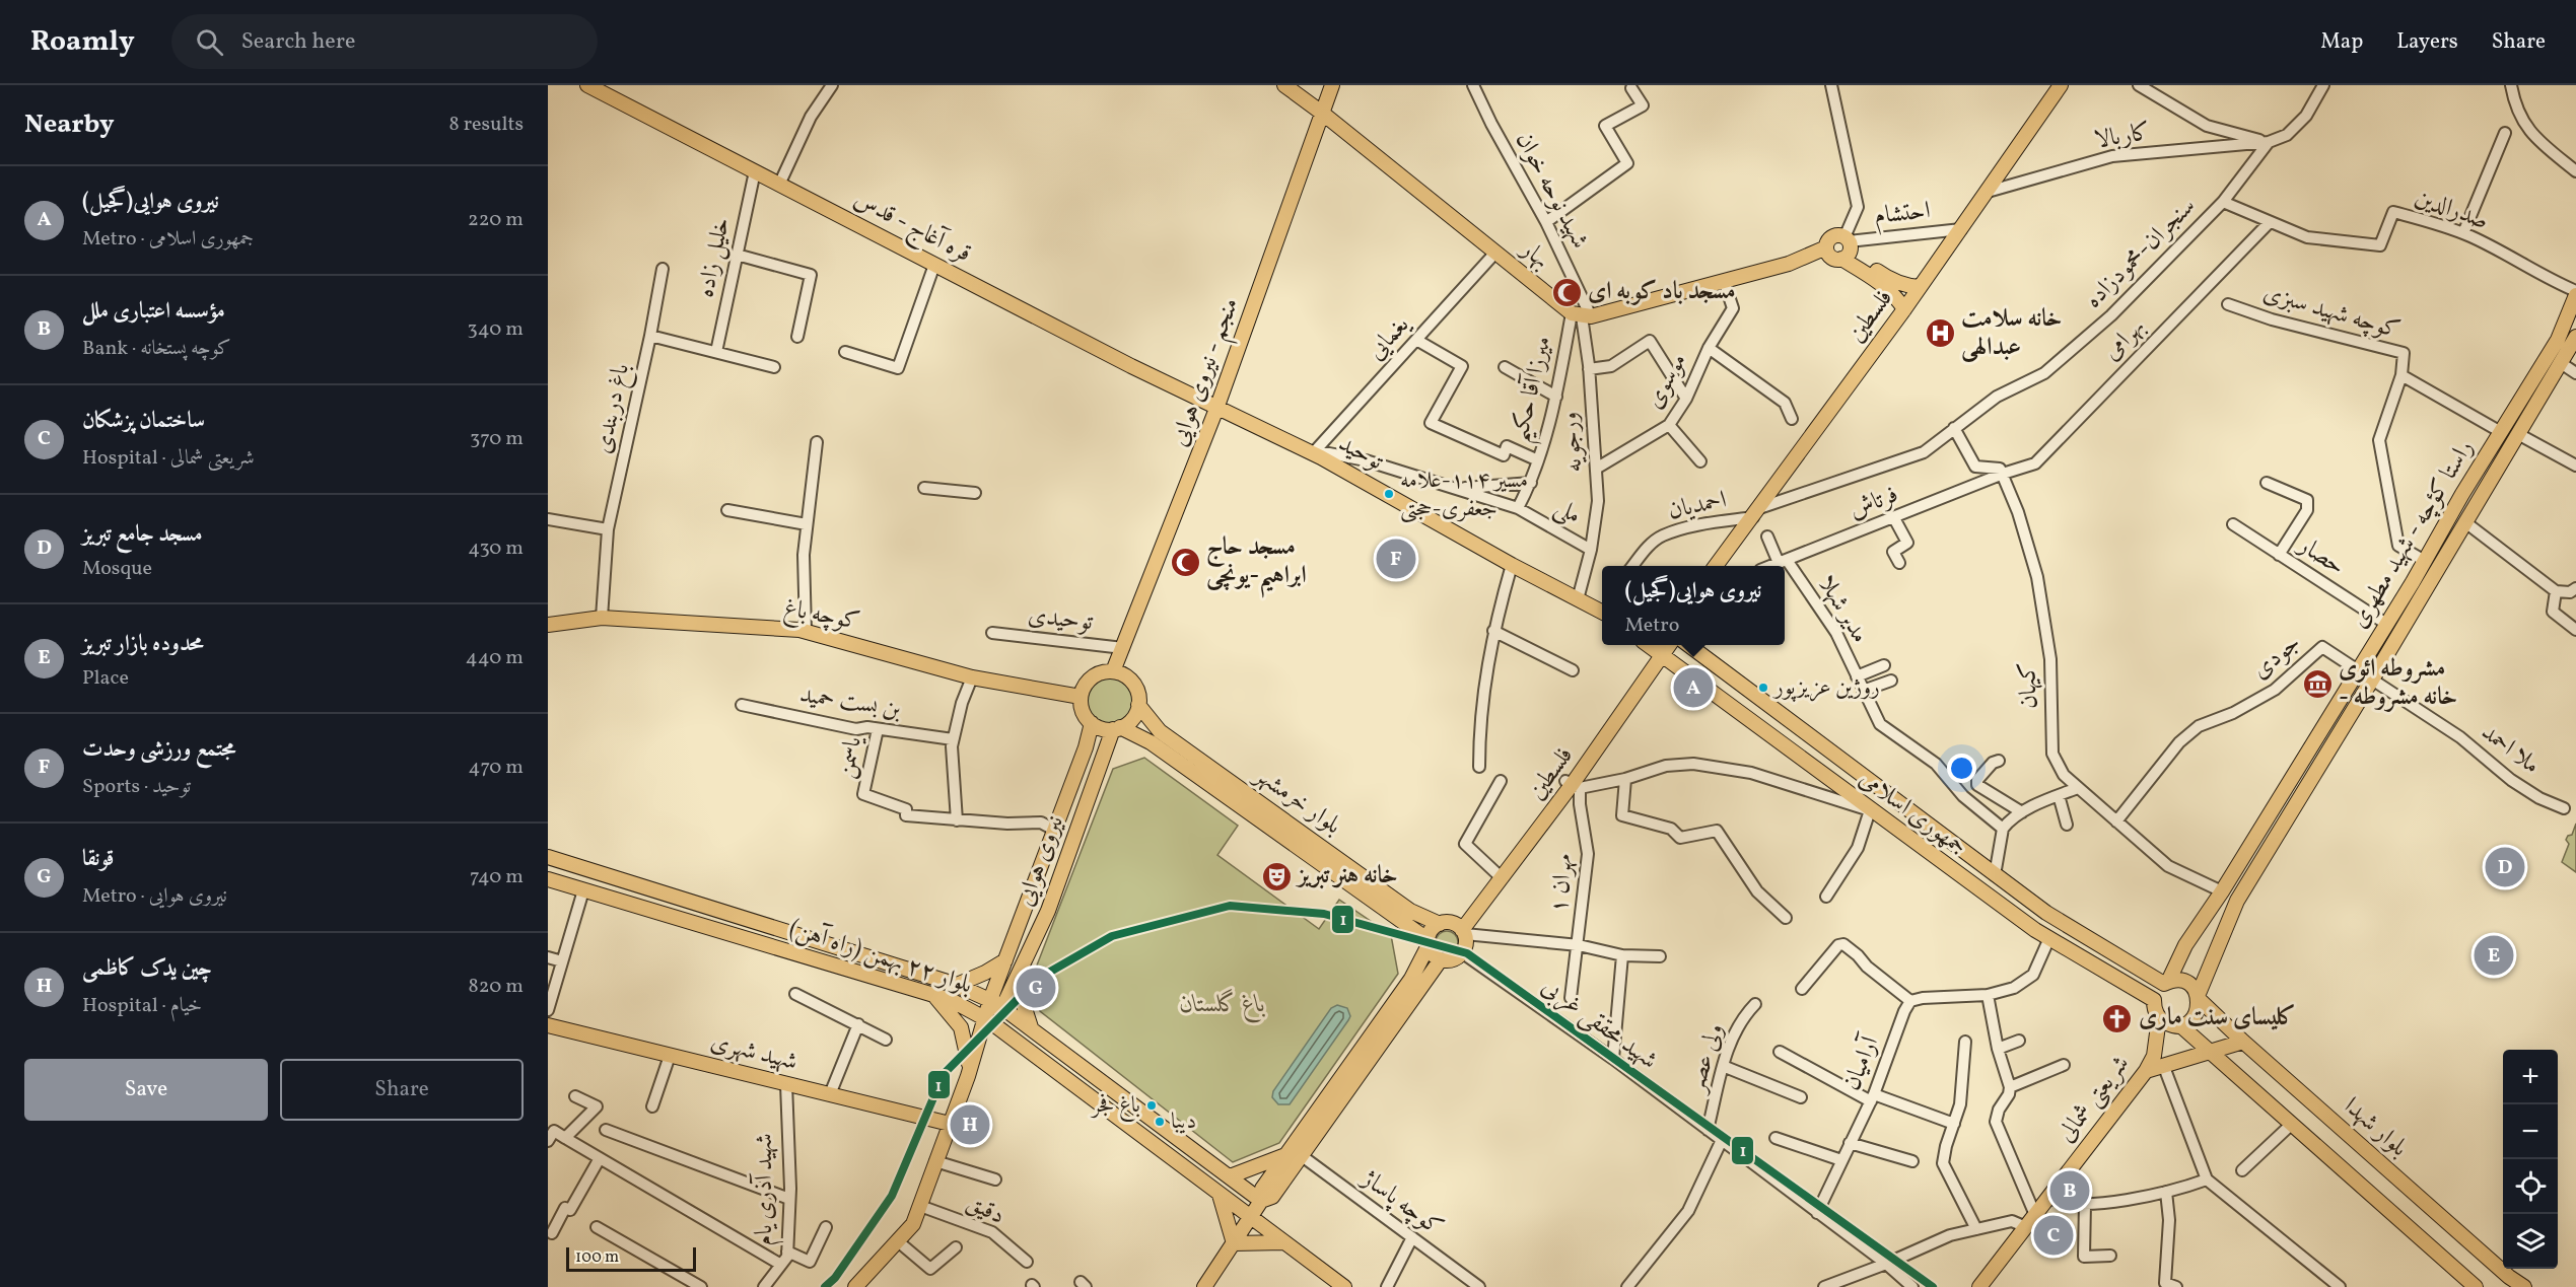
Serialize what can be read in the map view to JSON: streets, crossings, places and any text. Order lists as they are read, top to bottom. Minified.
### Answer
{"streets":{"main road":["قره آغاج - قدس","بهار","فلسطین","منجم - نیروی هوایی","توحید","راستا کؤچه - شهید مطهری","کوچه باغ","بلوار خرمشهر","جمهوری اسلامی","نیروی هوایی","بلوار ۲۲ بهمن (راه آهن)","شهید شهری","شریعتی شمالی","بلوار شهدا"],"street":["کاربالا","شهید نوحه خوان","صدرالدین","احتشام","سنجران-محمودزاده","خلیل زاده","کوچه شهید سبزی","یغمایی","بهرامی","موسوی","میرزا آقا حکیم","باغ دربندی","ورجویه","فرتاش","احمدیان","ملی","حصار","مدیر شهلا","توحیدی","جودی","کیهان","بن بست حمید","ملا احمد","یاسمن","مهران ۱","شهید محققی غربی","ولی عصر","آرامیان","شهید آذری یام","کوچه پاساژ","دقیق"]},"crossings":[["کاربالا","سنجران-محمودزاده"],["کاربالا","فلسطین"],["شهید نوحه خوان","بهار"],["شهید نوحه خوان","میرزا آقا حکیم"],["شهید نوحه خوان","ورجویه"],["صدرالدین","سنجران-محمودزاده"],["صدرالدین","بهرامی"],["صدرالدین","راستا کؤچه - شهید مطهری"],["احتشام","فلسطین"],["قره آغاج - قدس","خلیل زاده"],["قره آغاج - قدس","منجم - نیروی هوایی"],["قره آغاج - قدس","توحید"],["سنجران-محمودزاده","فلسطین"],["سنجران-محمودزاده","احمدیان"],["بهار","یغمایی"],["بهار","منجم - نیروی هوایی"],["بهار","میرزا آقا حکیم"],["بهار","ورجویه"],["خلیل زاده","باغ دربندی"],["کوچه شهید سبزی","راستا کؤچه - شهید مطهری"],["فلسطین","احمدیان"],["فلسطین","بلوار خرمشهر"],["فلسطین","جمهوری اسلامی"],["فلسطین","مهران ۱"],["فلسطین","شهید محققی غربی"],["یغمایی","توحید"],["یغمایی","ملی"],["بهرامی","فرتاش"],["بهرامی","کیهان"],["منجم - نیروی هوایی","توحید"],["منجم - نیروی هوایی","کوچه باغ"],["منجم - نیروی هوایی","توحیدی"],["منجم - نیروی هوایی","بلوار خرمشهر"],["منجم - نیروی هوایی","نیروی هوایی"],["موسوی","ورجویه"],["میرزا آقا حکیم","ورجویه"],["میرزا آقا حکیم","ملی"],["باغ دربندی","کوچه باغ"],["ورجویه","توحید"],["ورجویه","ملی"],["توحید","ملی"],["فرتاش","مدیر شهلا"],["فرتاش","کیهان"],["راستا کؤچه - شهید مطهری","حصار"],["راستا کؤچه - شهید مطهری","جودی"],["راستا کؤچه - شهید مطهری","کیهان"],["راستا کؤچه - شهید مطهری","ملا احمد"],["راستا کؤچه - شهید مطهری","جمهوری اسلامی"],["راستا کؤچه - شهید مطهری","بلوار شهدا"],["کوچه باغ","بلوار خرمشهر"],["کوچه باغ","نیروی هوایی"],["جودی","کیهان"],["بن بست حمید","یاسمن"],["بلوار خرمشهر","نیروی هوایی"],["بلوار خرمشهر","شهید محققی غربی"],["جمهوری اسلامی","شریعتی شمالی"],["جمهوری اسلامی","بلوار شهدا"],["نیروی هوایی","بلوار ۲۲ بهمن (راه آهن)"],["شهید محققی غربی","ولی عصر"],["شهید محققی غربی","آرامیان"],["شهید شهری","شهید آذری یام"]],"parks":["باغ گلستان"],"places":{"mosque":["مسجد باد کوبه ای","مسجد حاج ابراهیم-یونچی"],"hospital":["خانه سلامت عبدالهی"],"other":["مسیر ۱۱۴-علامه جعفری-حجتی","روژین عزیزپور","باغ فجر","دیبا"],"museum":["مشروطه ائوی - خانه مشروطه"],"theatre":["خانه هنر تبریز"],"church":["کلیسای سنت ماری"]},"lines":["transit line 1"],"scale_bar":"100 m","page":{"header":"Roamly","search":"Search here","nav":["Map","Layers","Share"],"heading":["Nearby","8 results"],"list":[{"mark":"A","name":"نیروی هوایی(گجیل)","note":"Metro · جمهوری اسلامی","value":"220 m"},{"mark":"B","name":"مؤسسه اعتباری ملل","note":"Bank · کوچه پستخانه","value":"340 m"},{"mark":"C","name":"ساختمان پزشکان","note":"Hospital · شریعتی شمالی","value":"370 m"},{"mark":"D","name":"مسجد جامع تبریز","note":"Mosque","value":"430 m"},{"mark":"E","name":"محدوده بازار تبریز","note":"Place","value":"440 m"},{"mark":"F","name":"مجتمع ورزشی وحدت","note":"Sports · توحید","value":"470 m"},{"mark":"G","name":"قونقا","note":"Metro · نیروی هوایی","value":"740 m"},{"mark":"H","name":"چین یدک کاظمی","note":"Hospital · خیام","value":"820 m"}],"pins":["F","A","D","E","G","H","B","C"],"popup":["نیروی هوایی(گجیل)","Metro"],"buttons":["Save","Share"],"map_buttons":["+","−"],"scale":"100 m"}}
